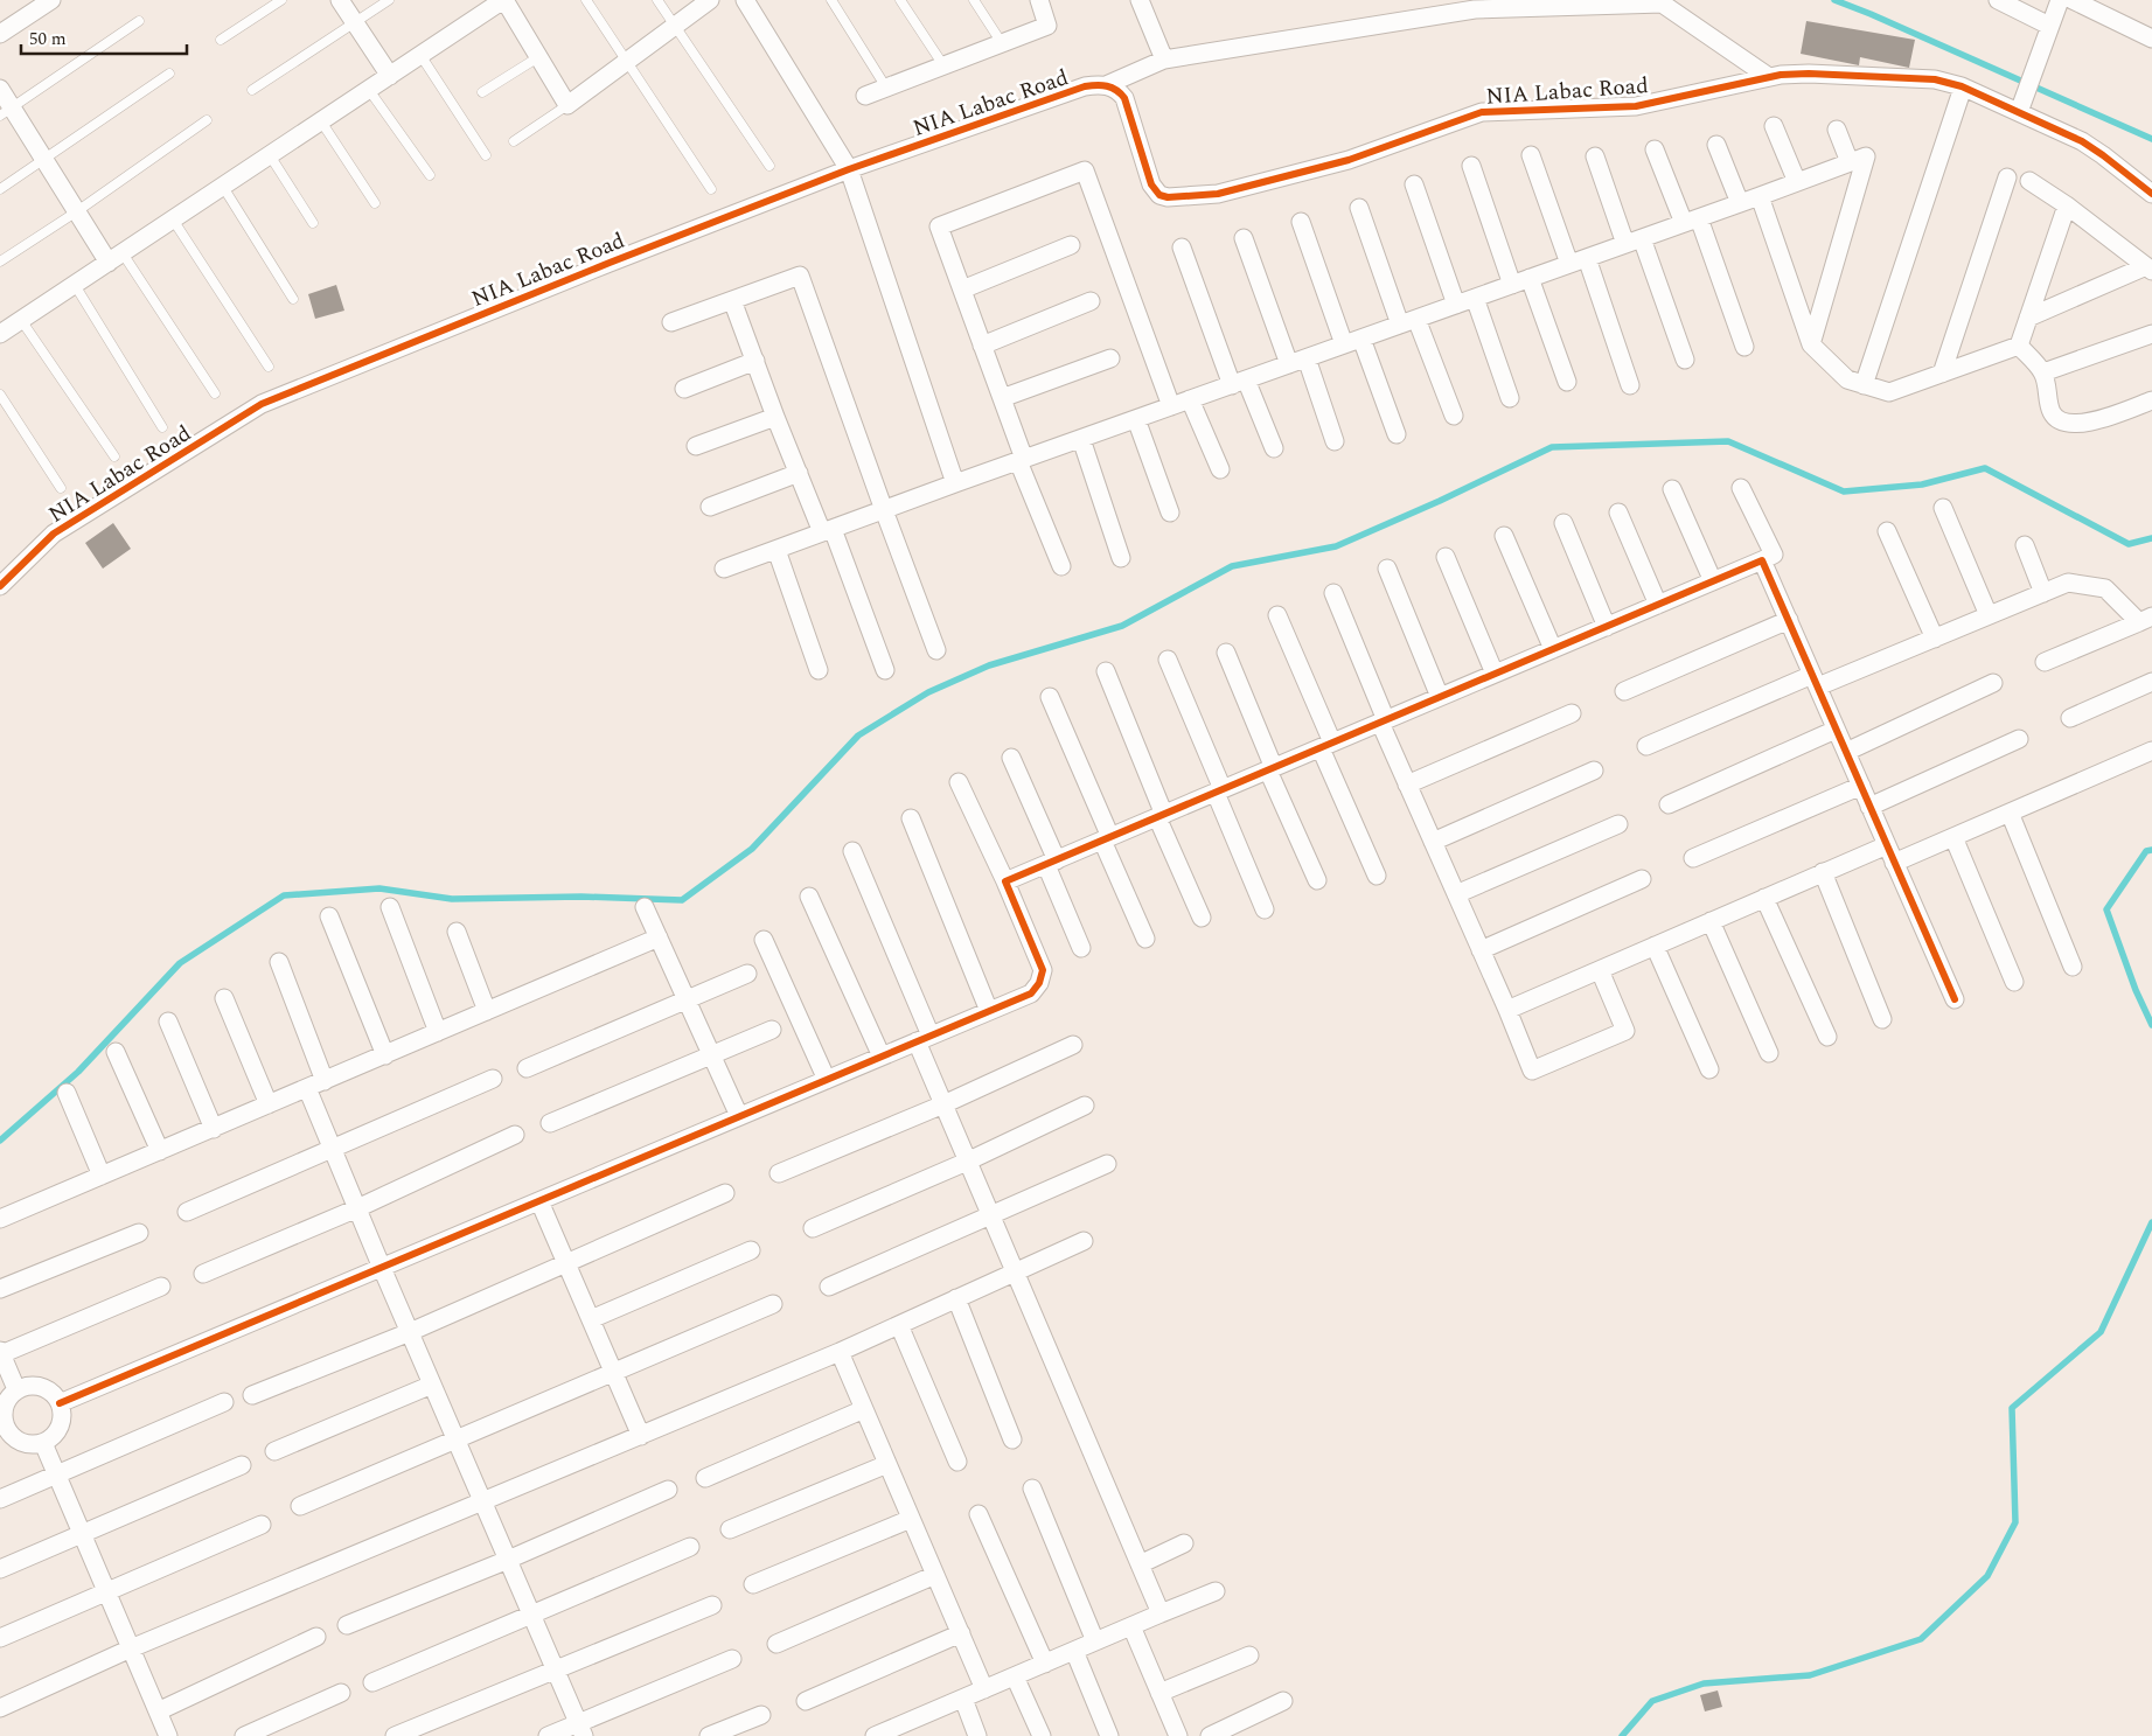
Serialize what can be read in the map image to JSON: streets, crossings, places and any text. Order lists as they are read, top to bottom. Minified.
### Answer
{"streets":{"street":["NIA Labac Road"]},"scale_bar":"50 m"}
